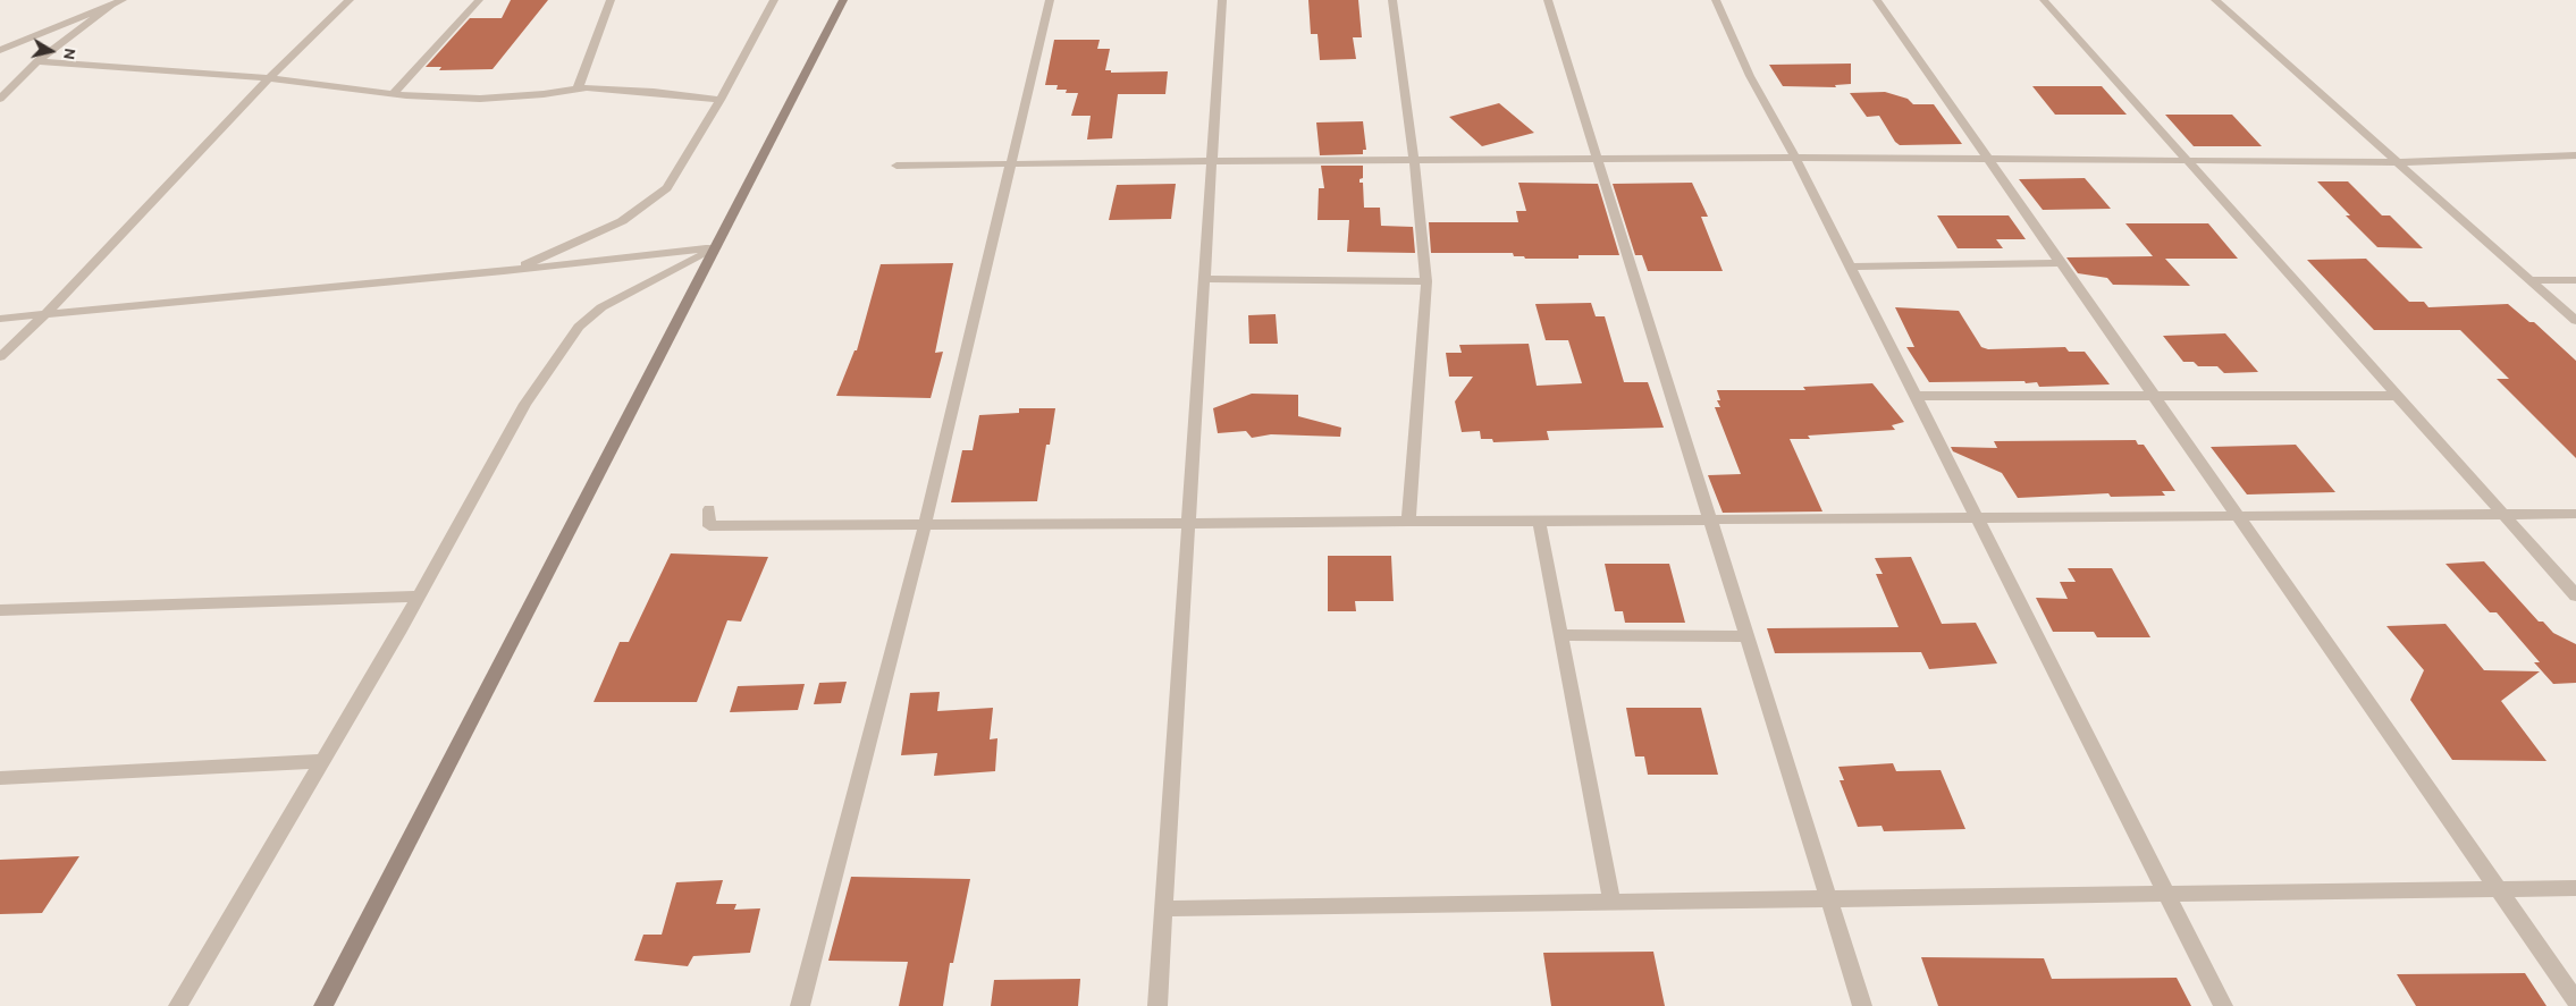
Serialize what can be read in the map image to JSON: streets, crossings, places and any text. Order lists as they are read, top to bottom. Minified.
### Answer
{"north":"right"}
